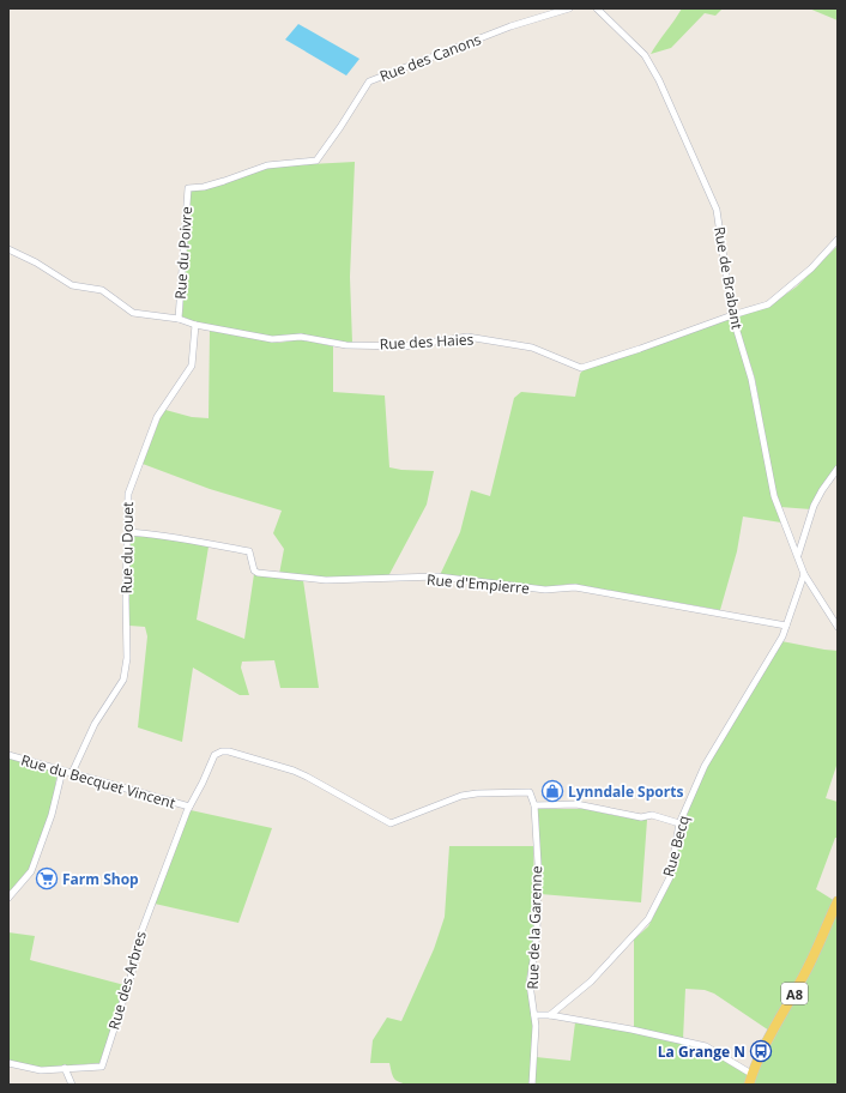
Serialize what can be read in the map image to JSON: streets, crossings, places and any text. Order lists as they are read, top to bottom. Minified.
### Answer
{"streets":{"main road":["A8"],"street":["Rue des Canons","Rue du Poivre","Rue de Brabant","Rue des Haies","Rue du Douet","Rue d'Empierre","Rue du Becquet Vincent","Rue Becq","Rue de la Garenne","Rue des Arbres"]},"crossings":[["Rue des Canons","Rue du Poivre"],["Rue du Poivre","Rue des Haies"],["Rue de Brabant","Rue des Haies"],["Rue de Brabant","Rue Becq"],["Rue des Haies","Rue du Douet"],["Rue du Douet","Rue d'Empierre"],["Rue du Douet","Rue du Becquet Vincent"],["Rue d'Empierre","Rue Becq"],["Rue du Becquet Vincent","Rue des Arbres"]],"places":{"shop":["Lynndale Sports"],"supermarket":["Farm Shop"],"bus stop":["La Grange N"]}}
